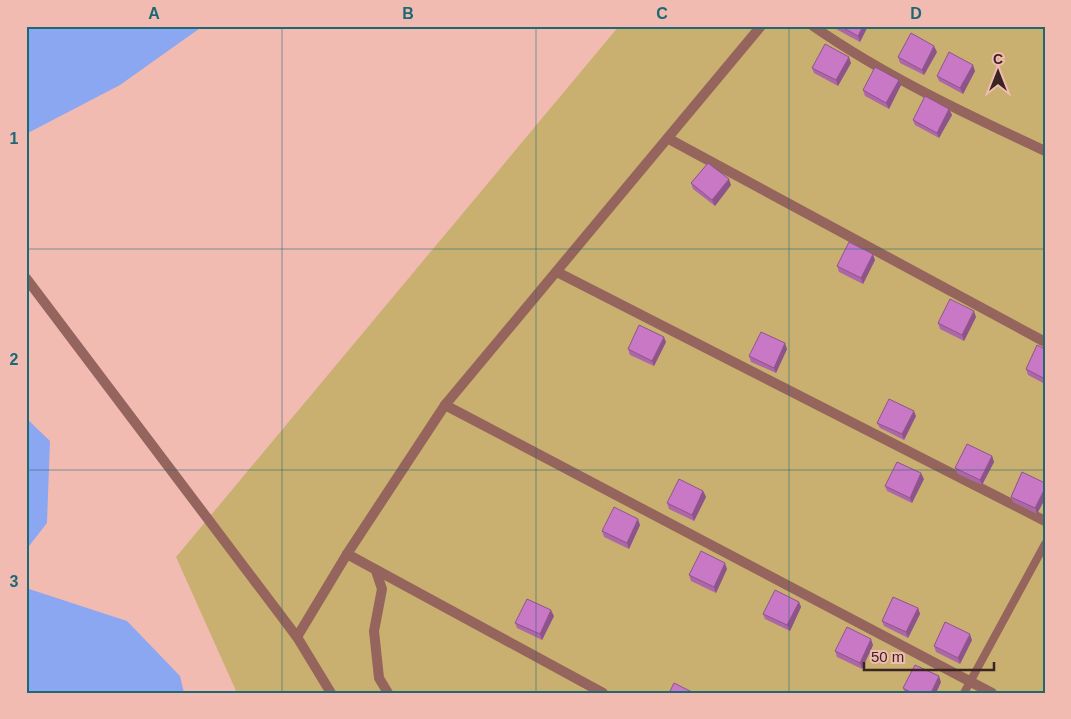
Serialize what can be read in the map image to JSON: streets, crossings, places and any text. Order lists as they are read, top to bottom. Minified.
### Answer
{"scale_bar":"50 m","north":"top","grid":{"columns":["A","B","C","D"],"rows":["1","2","3"]}}
